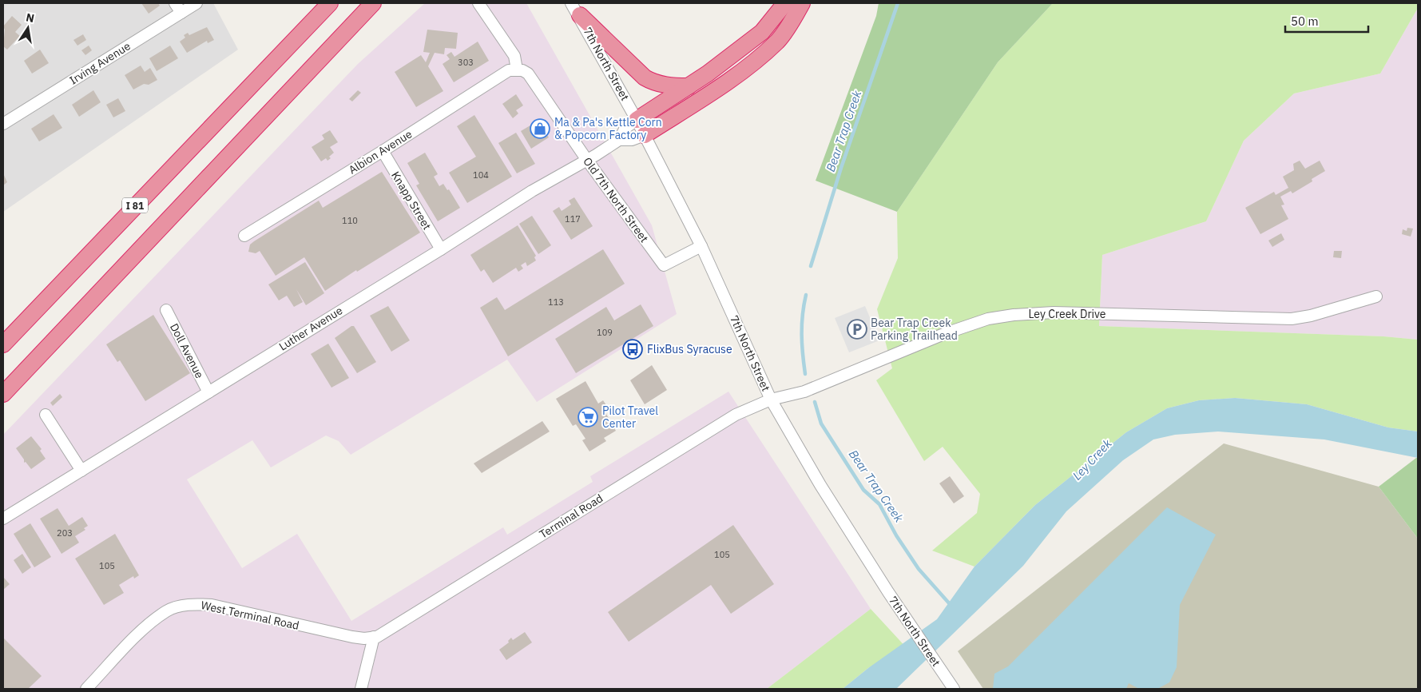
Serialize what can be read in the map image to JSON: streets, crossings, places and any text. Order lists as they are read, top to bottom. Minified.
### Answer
{"streets":{"highway":["I 81"],"street":["Irving Avenue","7th North Street","Albion Avenue","Old 7th North Street","Knapp Street","Ley Creek Drive","Luther Avenue","Doll Avenue","Terminal Road","West Terminal Road"]},"crossings":[["7th North Street","Old 7th North Street"],["7th North Street","Ley Creek Drive"],["7th North Street","Luther Avenue"],["7th North Street","Terminal Road"],["Albion Avenue","Old 7th North Street"],["Albion Avenue","Knapp Street"],["Old 7th North Street","Luther Avenue"],["Knapp Street","Luther Avenue"],["Ley Creek Drive","Terminal Road"],["Luther Avenue","Doll Avenue"],["Terminal Road","West Terminal Road"]],"water":["Bear Trap Creek","Ley Creek"],"places":{"shop":["Ma & Pa's Kettle Corn & Popcorn Factory"],"parking":["Bear Trap Creek Parking Trailhead"],"bus stop":["FlixBus Syracuse"],"supermarket":["Pilot Travel Center"]},"house_numbers":["303","104","117","110","113","109","203","105","105"],"scale_bar":"50 m","north":"top"}
